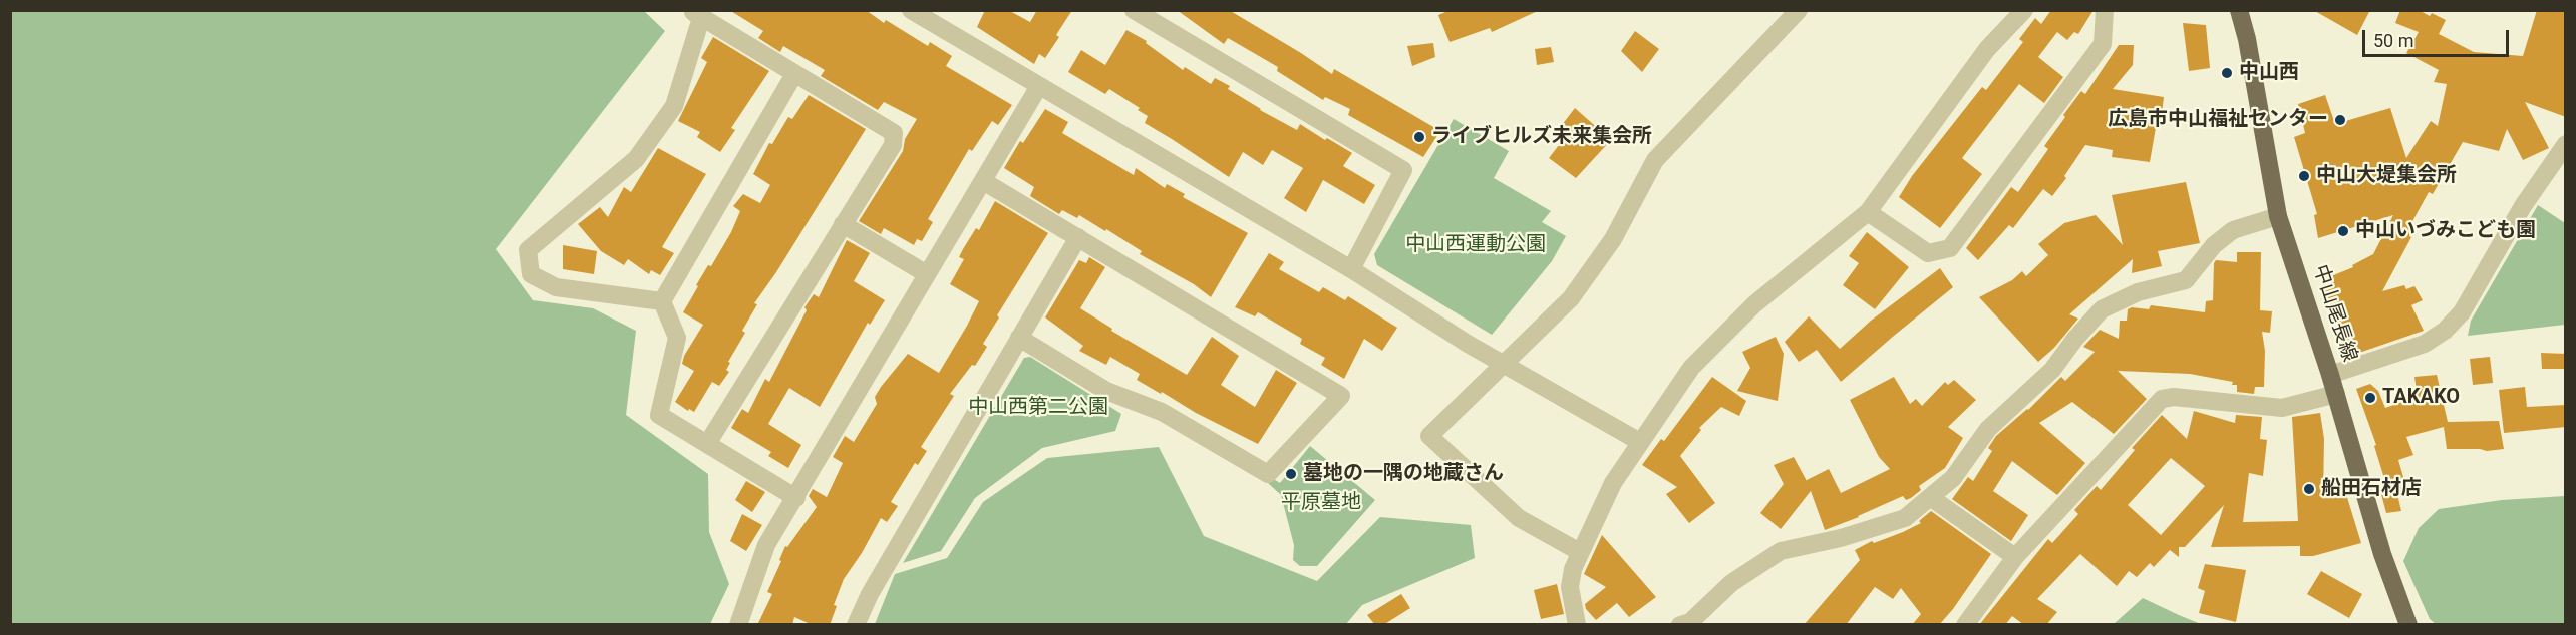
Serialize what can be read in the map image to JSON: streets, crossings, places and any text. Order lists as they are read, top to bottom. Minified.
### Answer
{"streets":{"main road":["中山尾長線"]},"parks":["中山西運動公園","中山西第二公園","平原墓地"],"places":["中山西","広島市中山福祉センター","ライブヒルズ未来集会所","中山大堤集会所","中山いづみこども園","TAKAKO","墓地の一隅の地蔵さん","船田石材店"],"scale_bar":"50 m"}
